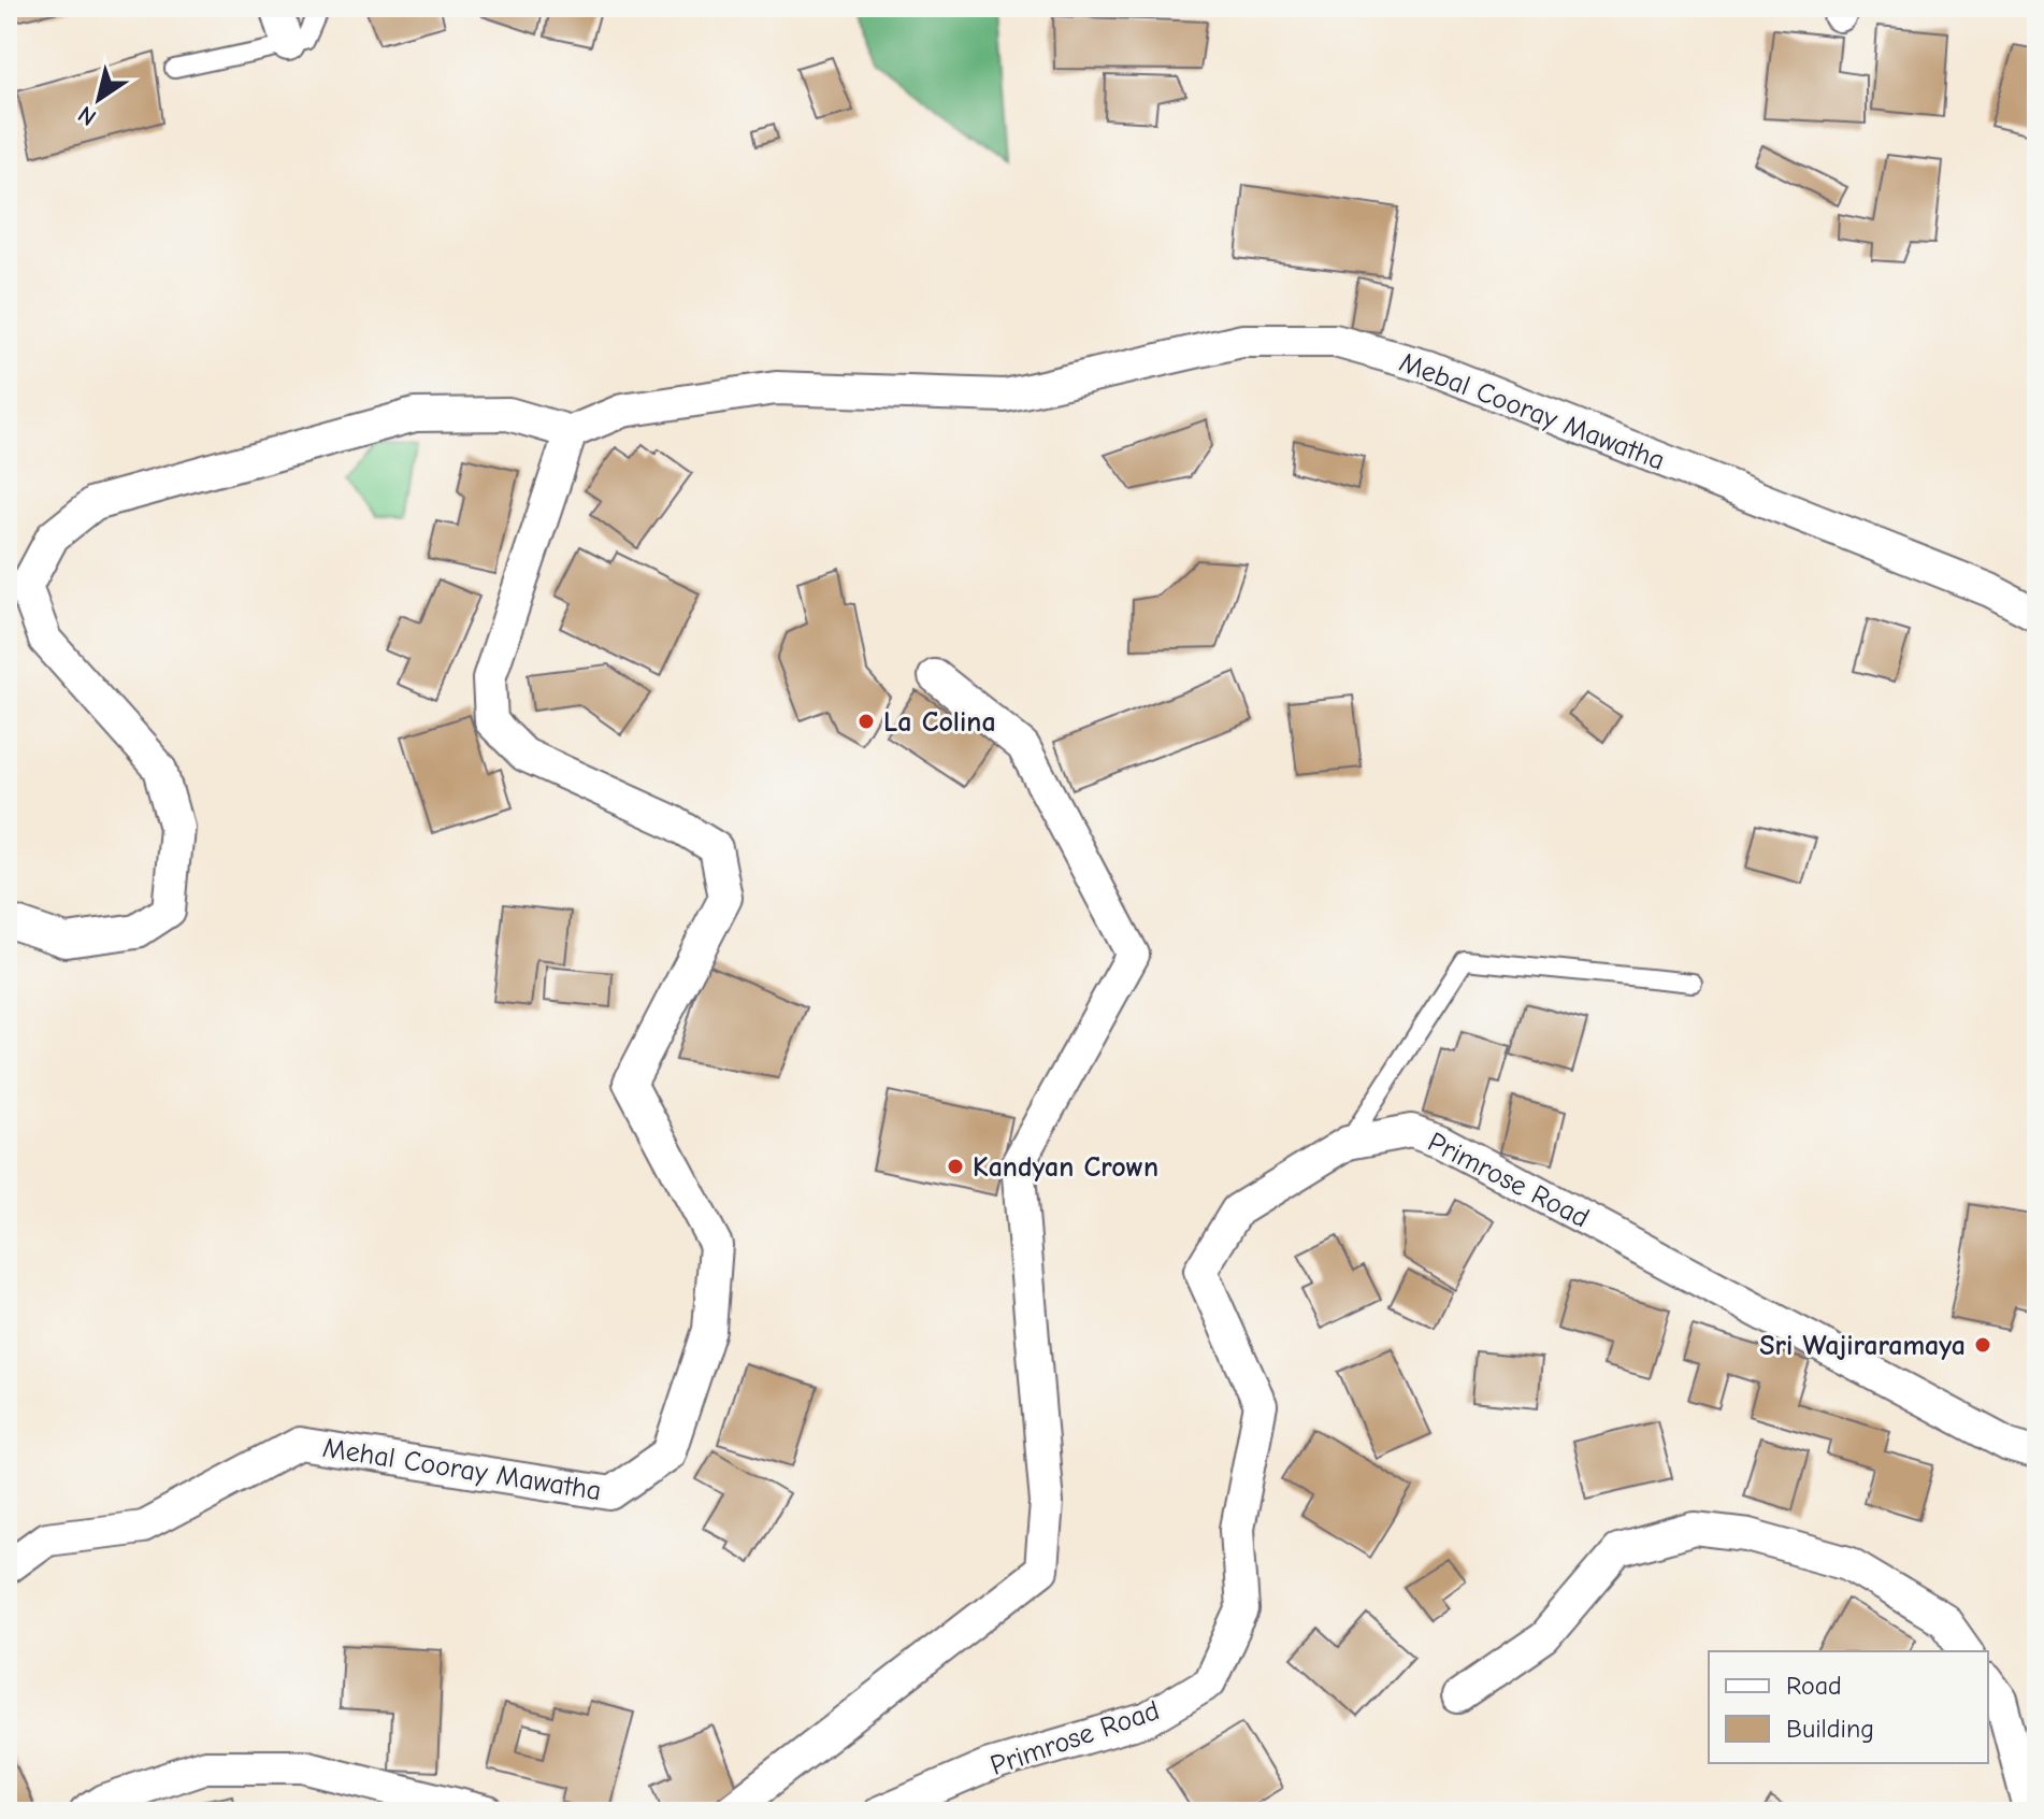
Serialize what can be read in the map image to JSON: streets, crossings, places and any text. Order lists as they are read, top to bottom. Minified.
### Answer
{"streets":{"street":["Mebal Cooray Mawatha","Primrose Road","Mehal Cooray Mawatha"]},"crossings":[["Mebal Cooray Mawatha","Mehal Cooray Mawatha"]],"places":["La Colina","Kandyan Crown","Sri Wajiraramaya"],"legend":["Road","Building"],"north":"bottom left"}
